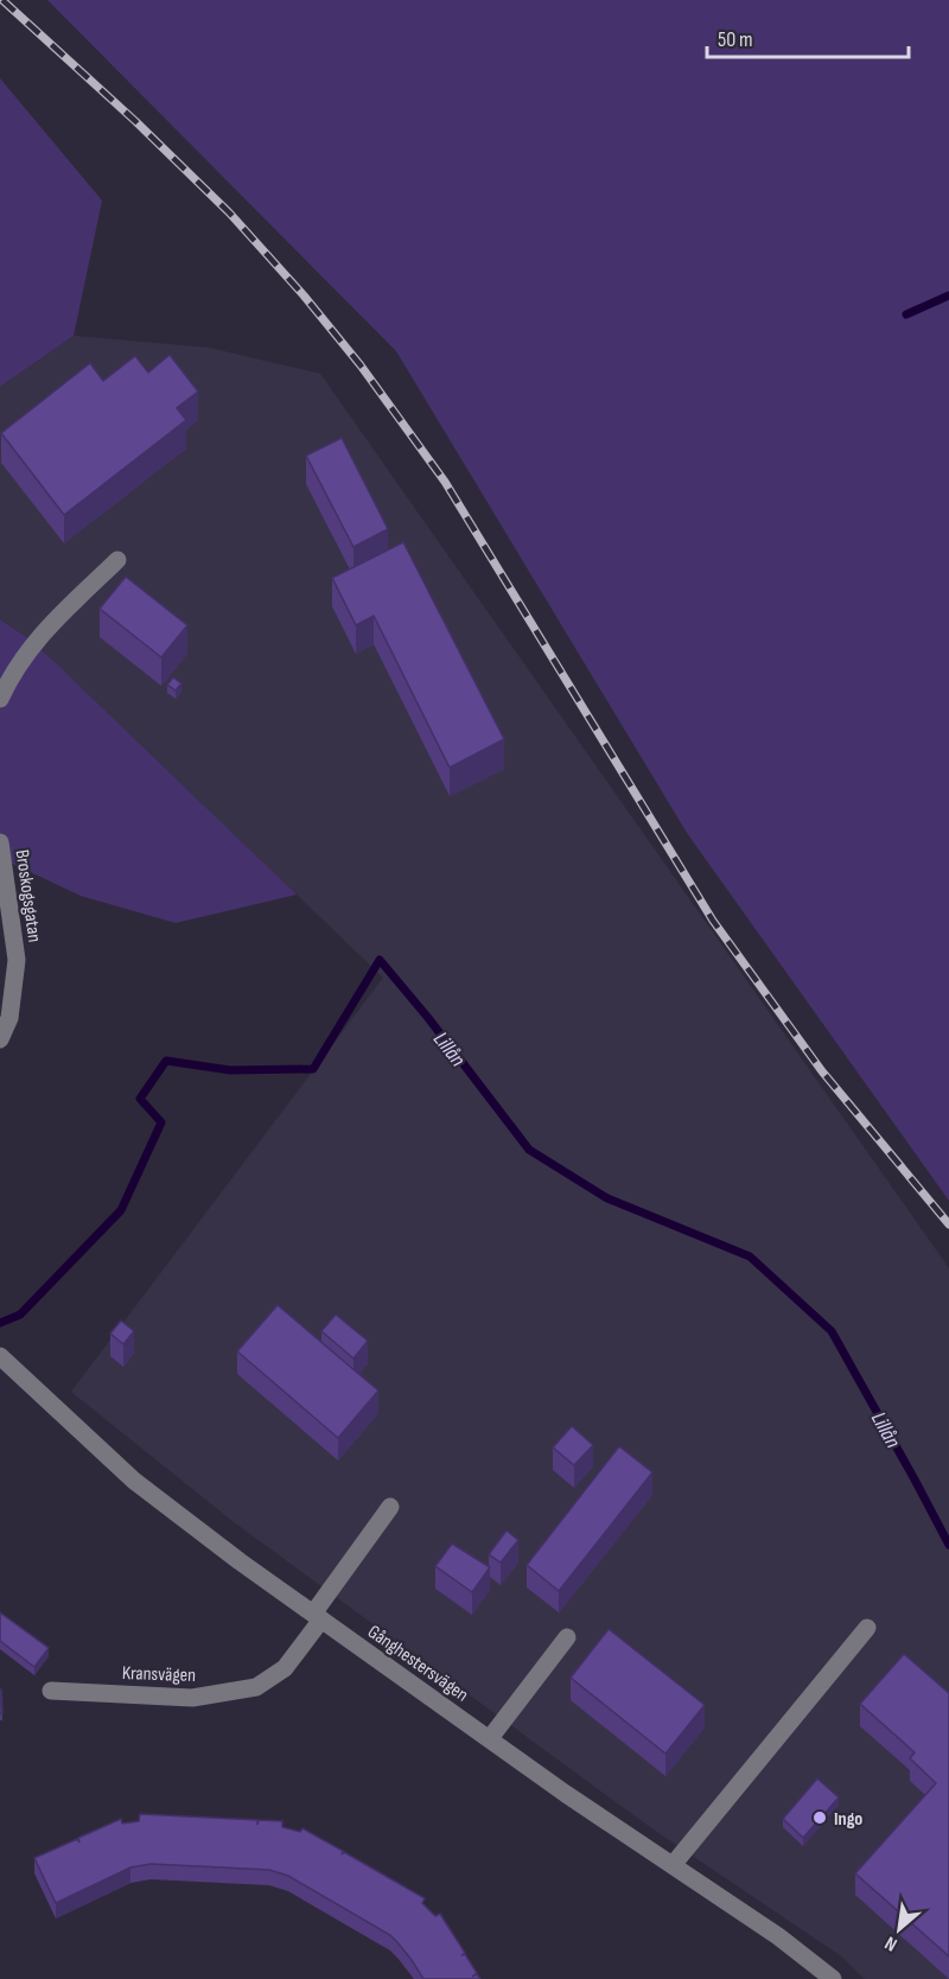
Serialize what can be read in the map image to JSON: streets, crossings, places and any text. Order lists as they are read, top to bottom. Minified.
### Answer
{"streets":{"street":["Broskogsgatan","Gånghestersvägen","Kransvägen"]},"crossings":[["Gånghestersvägen","Kransvägen"]],"water":["Lillån"],"places":["Ingo"],"scale_bar":"50 m","north":"bottom left"}
